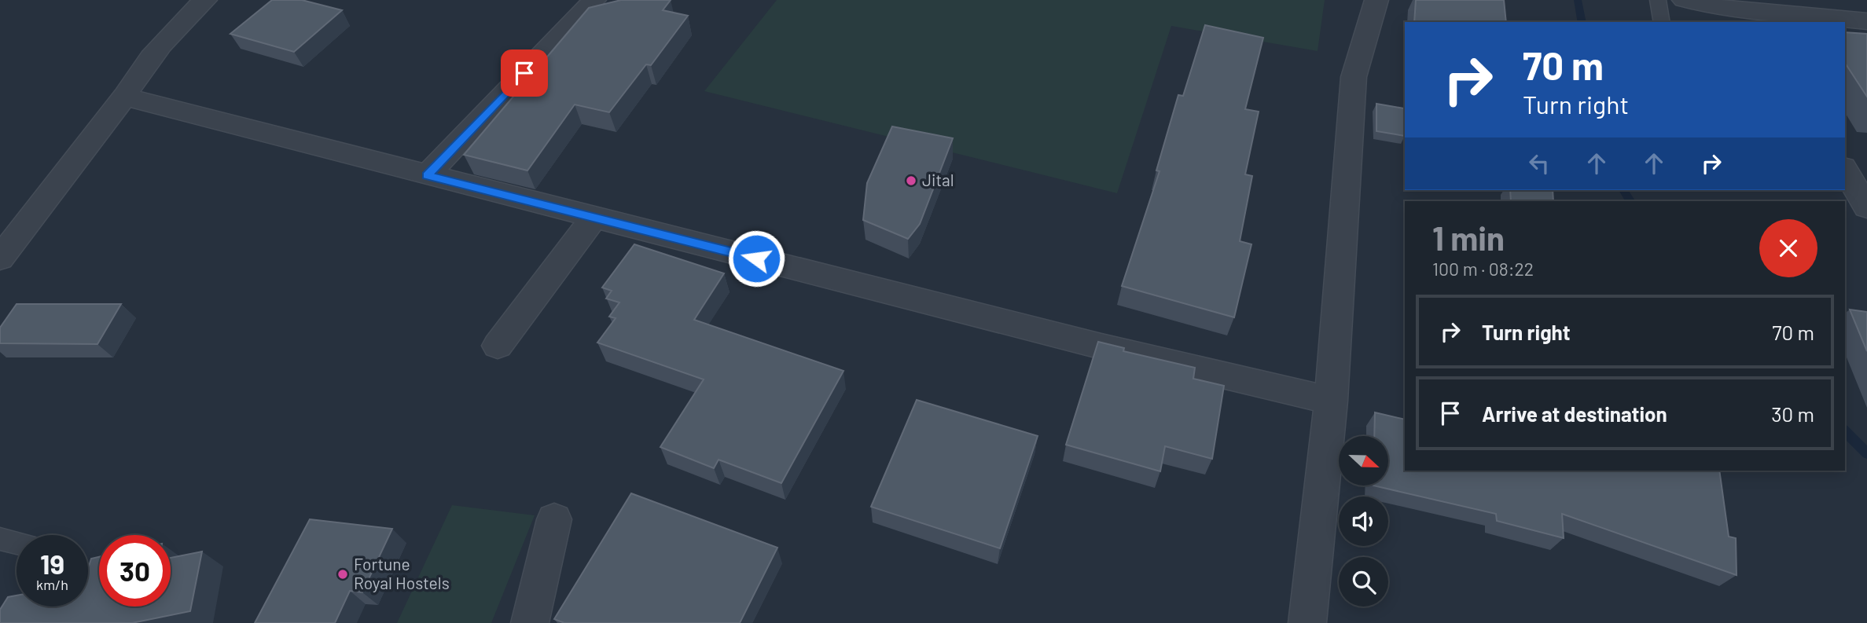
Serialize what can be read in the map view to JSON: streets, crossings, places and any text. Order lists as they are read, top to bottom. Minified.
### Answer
{"places":["Jital","Fortune Royal Hostels"],"north":"right","page":{"turn":["70 m","Turn right"],"heading":["1 min","100 m · 08:22"],"list":[{"name":"Turn right","value":"70 m"},{"name":"Arrive at destination","value":"30 m"}],"speed":"19 km/h","limit":"30"}}
